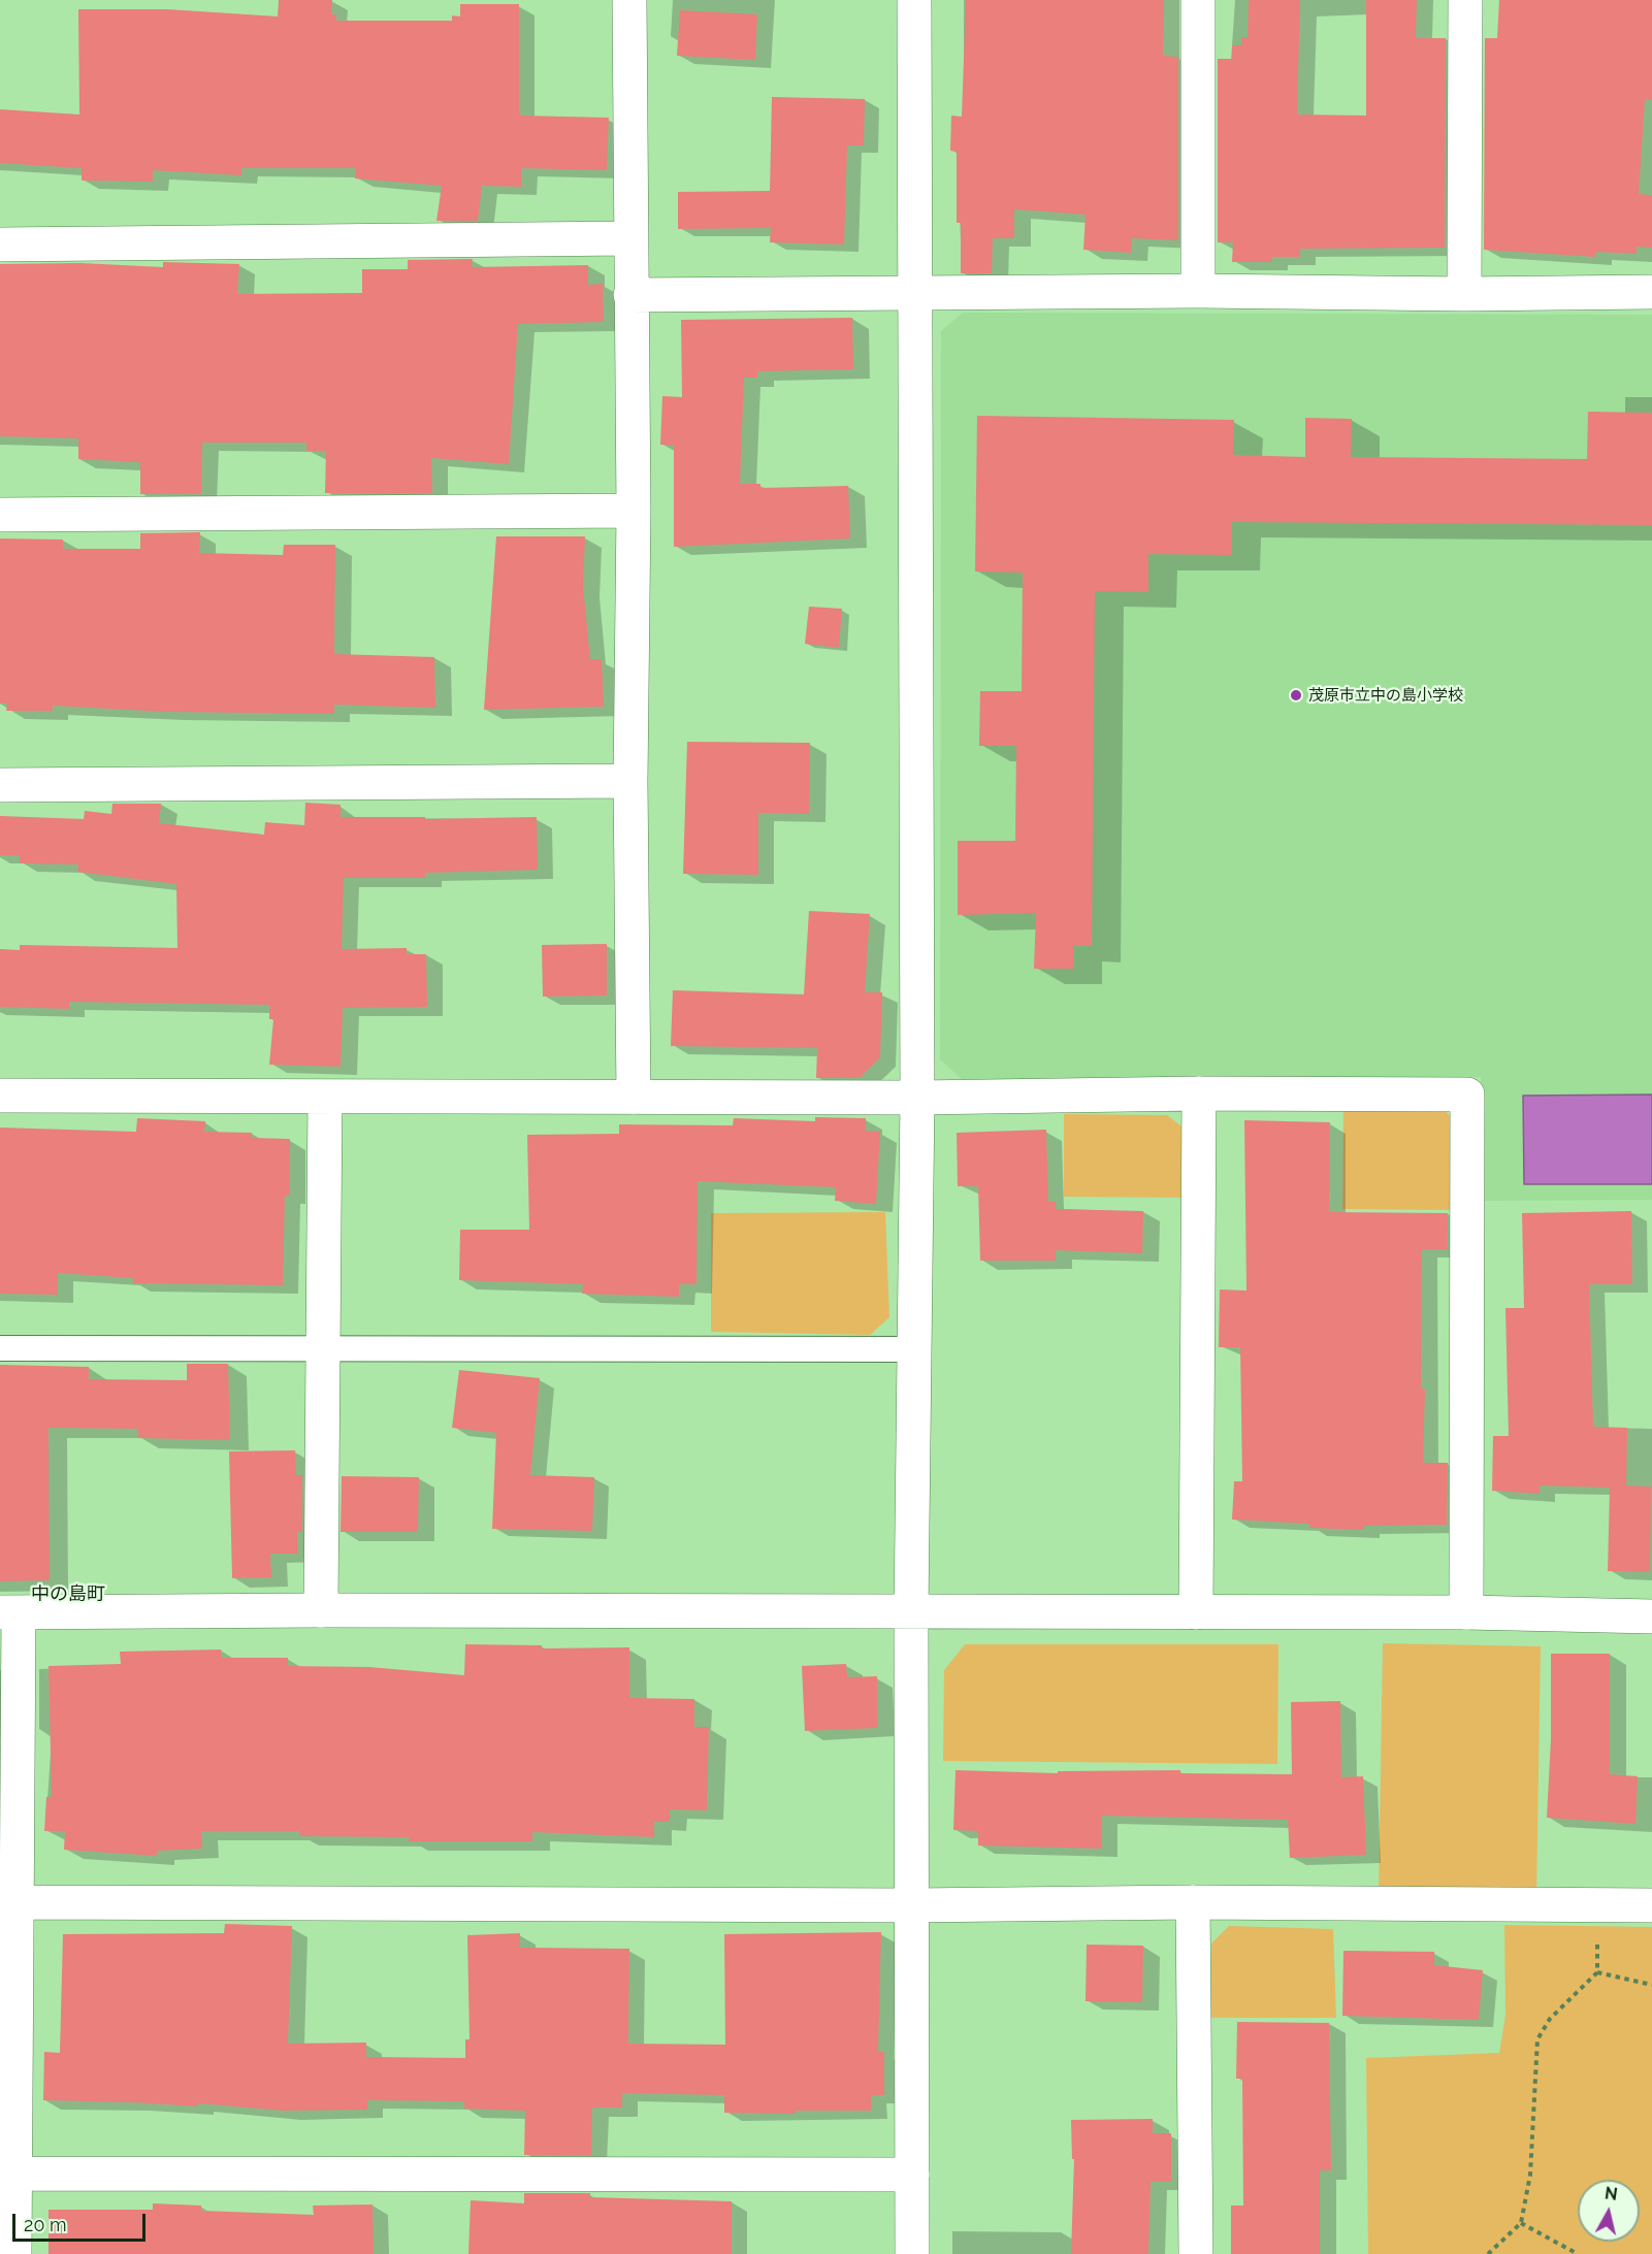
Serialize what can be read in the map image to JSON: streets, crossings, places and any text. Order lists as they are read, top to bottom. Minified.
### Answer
{"districts":["中の島町"],"places":["茂原市立中の島小学校"],"scale_bar":"20 m","north":"top"}
